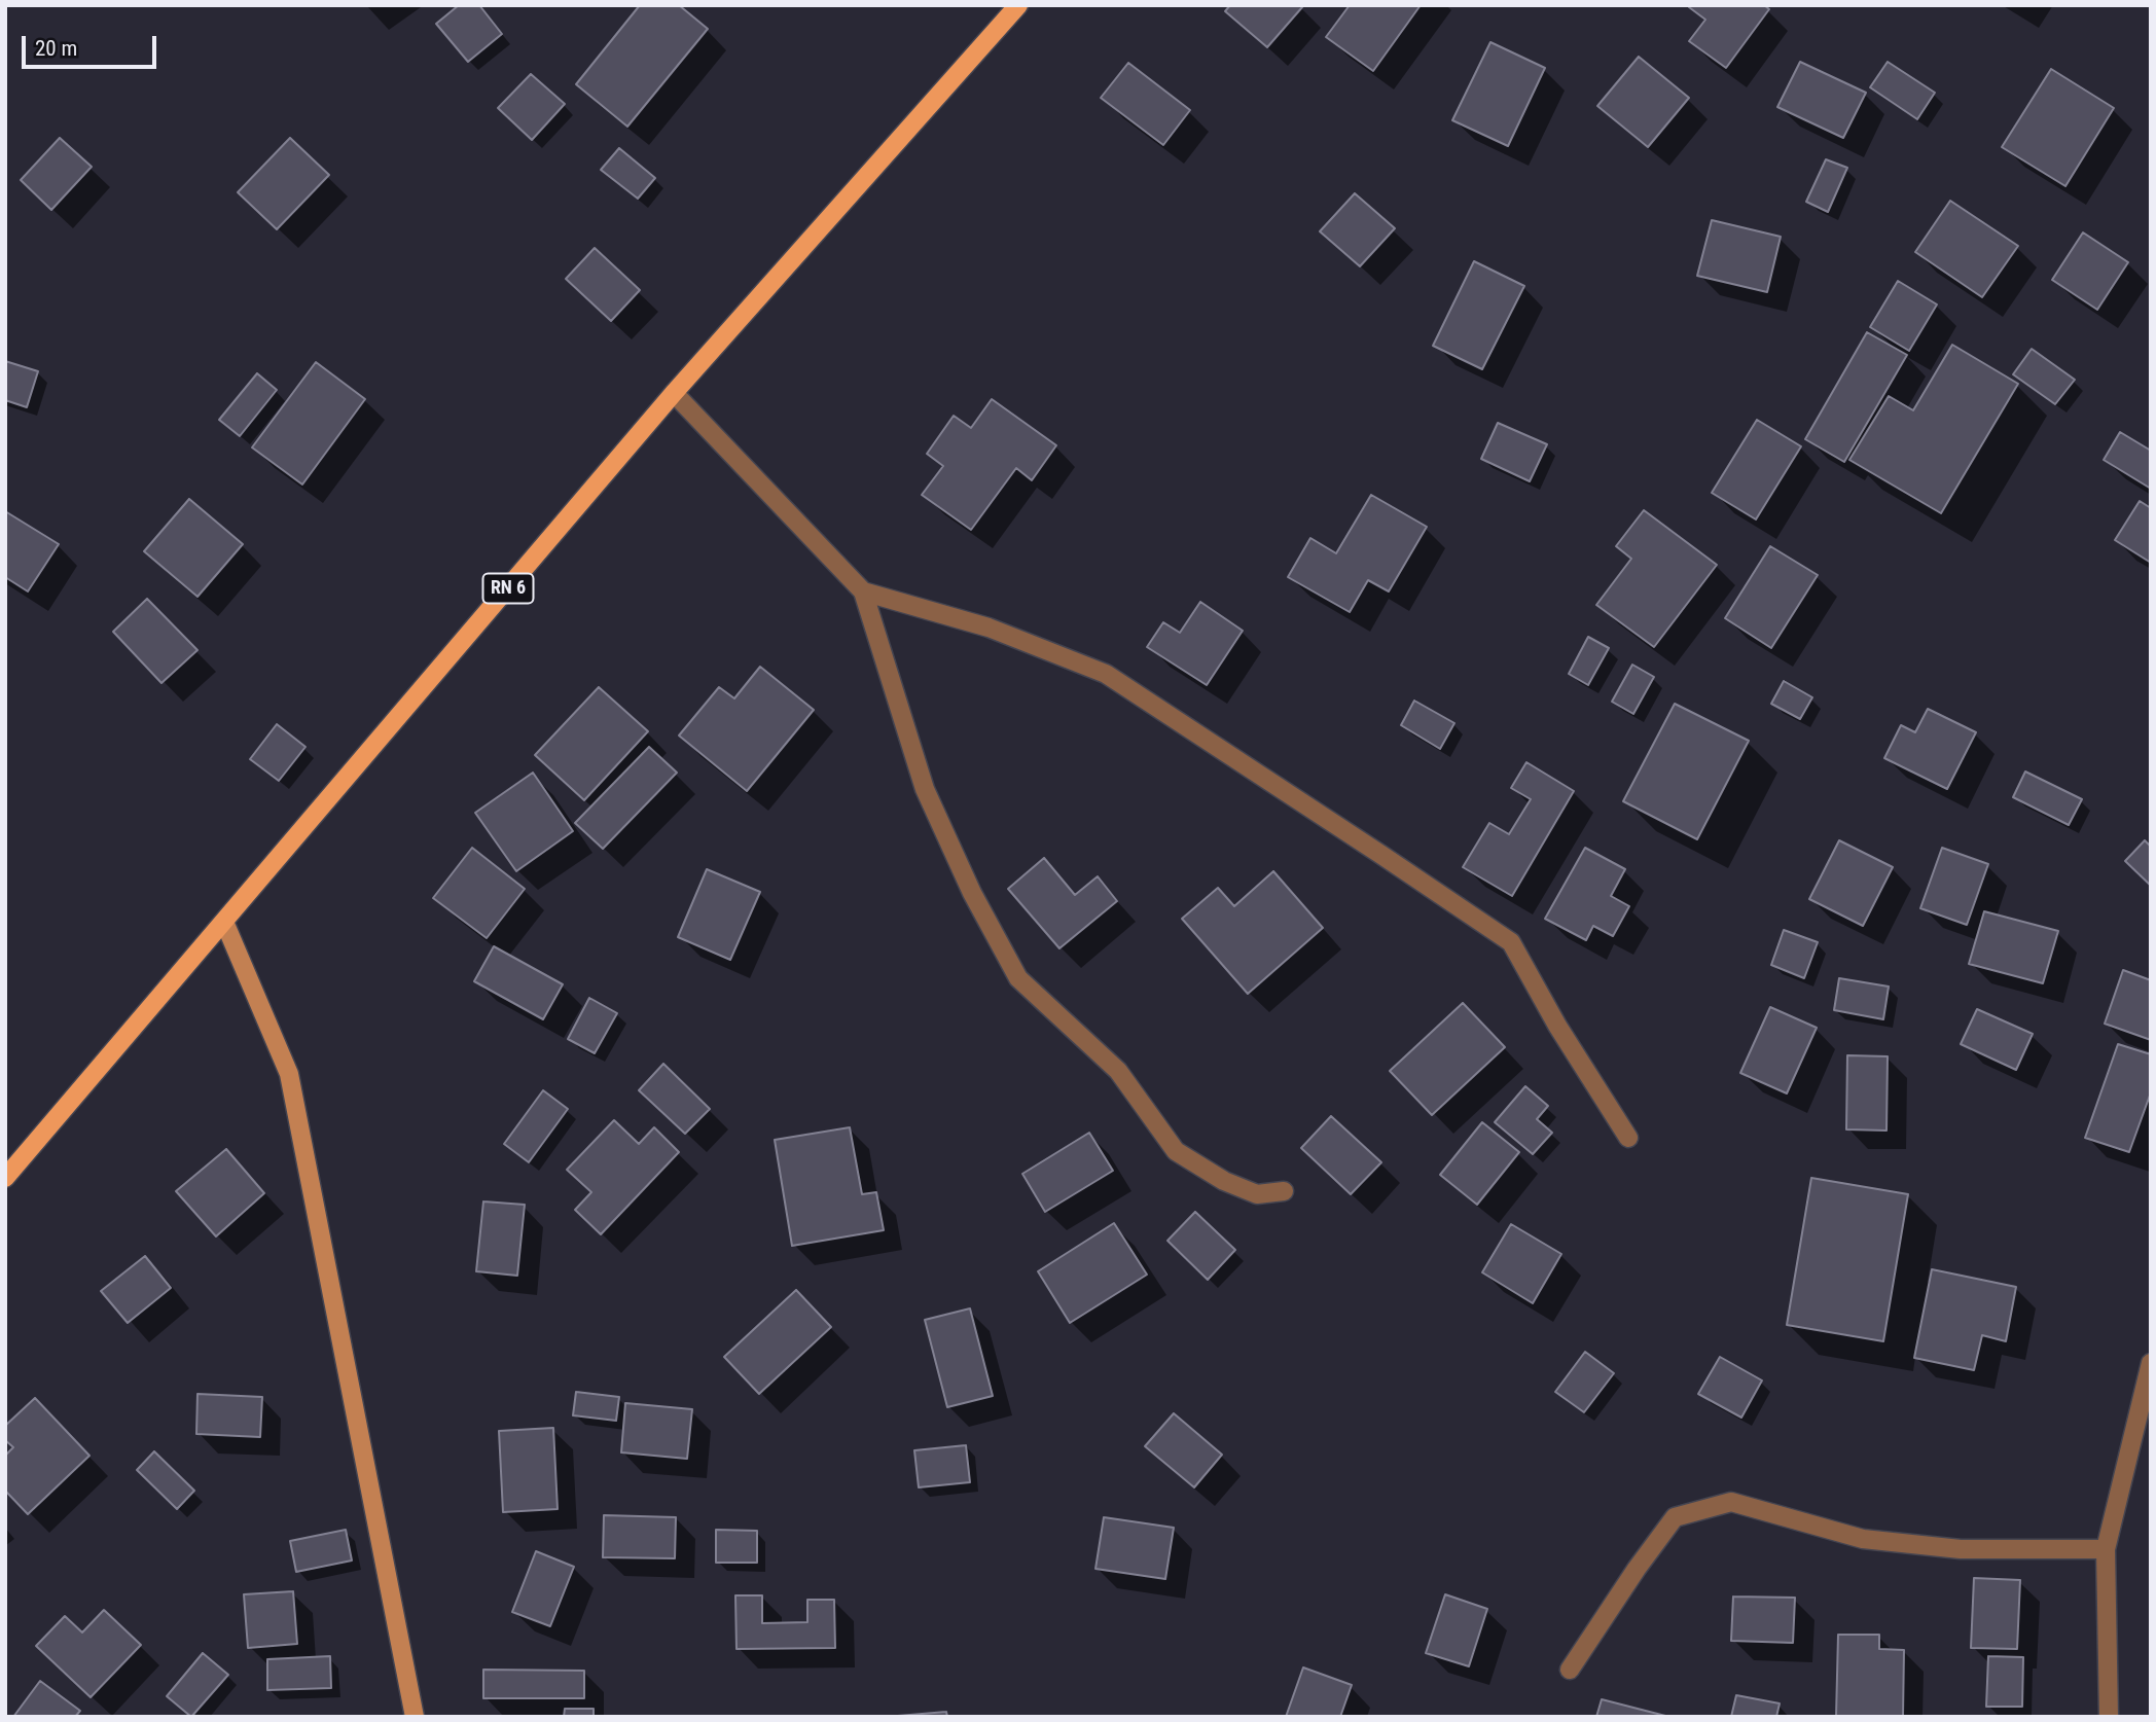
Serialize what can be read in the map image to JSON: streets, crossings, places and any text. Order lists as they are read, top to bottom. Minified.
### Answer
{"streets":{"main road":["RN 6"]},"scale_bar":"20 m"}
